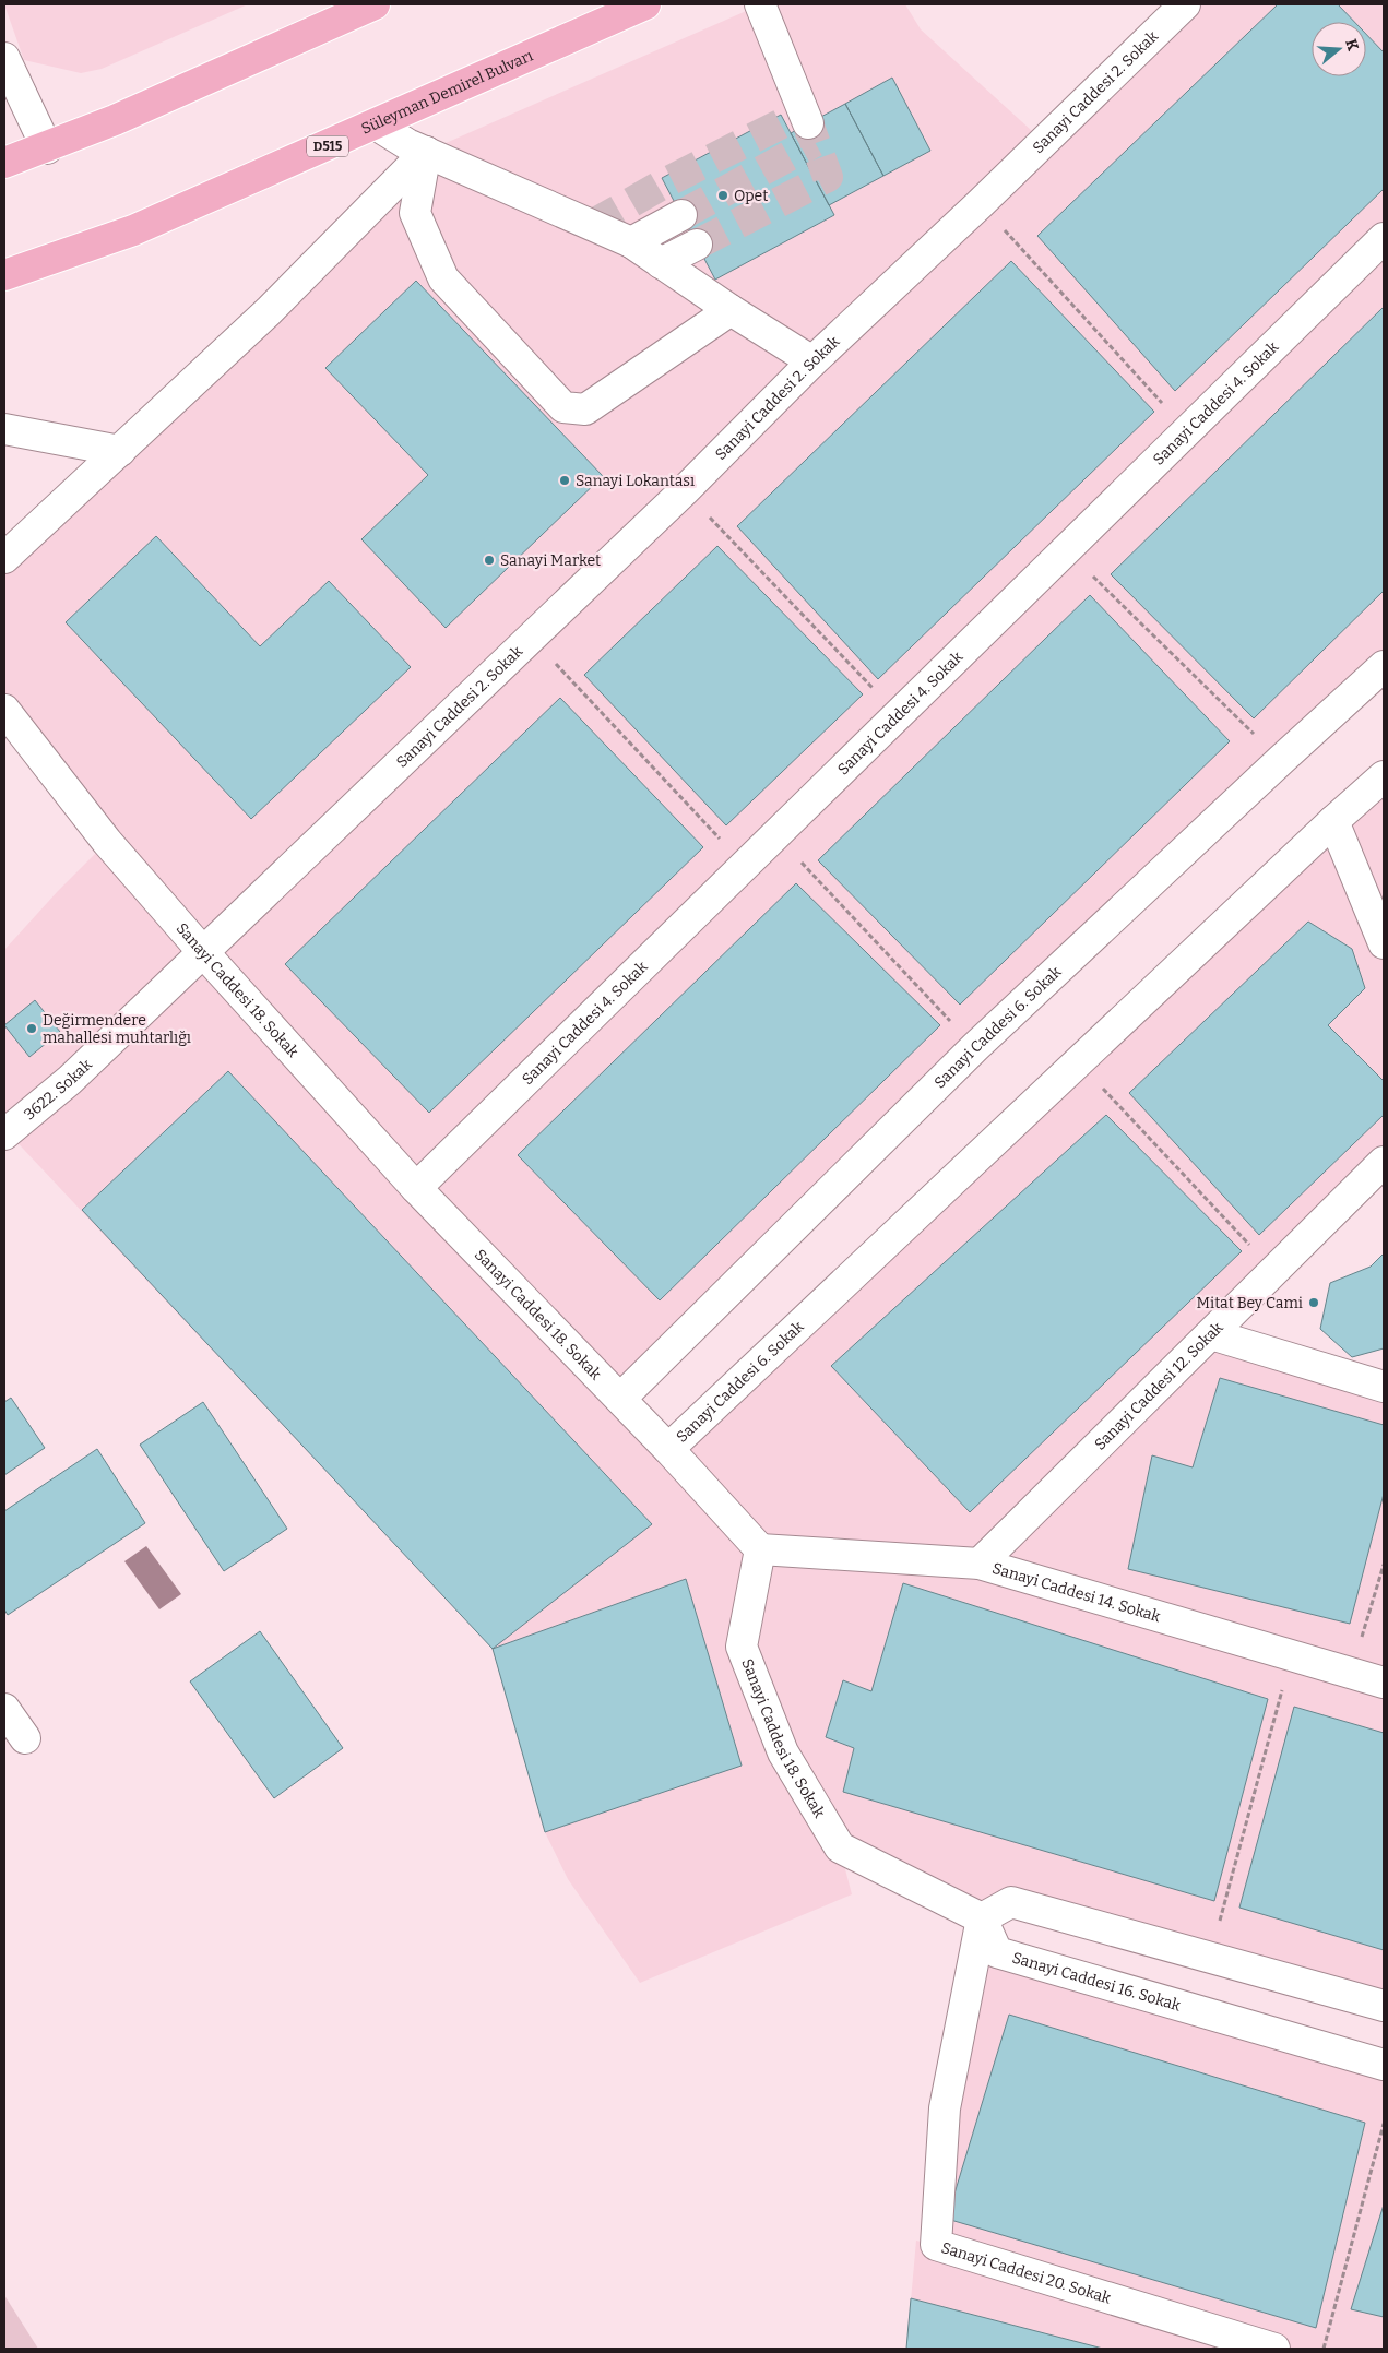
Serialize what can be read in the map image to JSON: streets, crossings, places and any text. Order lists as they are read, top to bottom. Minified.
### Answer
{"streets":{"highway":["Süleyman Demirel Bulvarı","D515"],"street":["Sanayi Caddesi 2. Sokak","Sanayi Caddesi 4. Sokak","Sanayi Caddesi 18. Sokak","Sanayi Caddesi 6. Sokak","3622. Sokak","Sanayi Caddesi 12. Sokak","Sanayi Caddesi 14. Sokak","Sanayi Caddesi 16. Sokak","Sanayi Caddesi 20. Sokak"]},"crossings":[["Sanayi Caddesi 2. Sokak","Sanayi Caddesi 18. Sokak"],["Sanayi Caddesi 2. Sokak","3622. Sokak"],["Sanayi Caddesi 4. Sokak","Sanayi Caddesi 18. Sokak"],["Sanayi Caddesi 18. Sokak","Sanayi Caddesi 6. Sokak"],["Sanayi Caddesi 18. Sokak","3622. Sokak"],["Sanayi Caddesi 18. Sokak","Sanayi Caddesi 14. Sokak"],["Sanayi Caddesi 18. Sokak","Sanayi Caddesi 16. Sokak"],["Sanayi Caddesi 18. Sokak","Sanayi Caddesi 20. Sokak"],["Sanayi Caddesi 12. Sokak","Sanayi Caddesi 14. Sokak"],["Sanayi Caddesi 16. Sokak","Sanayi Caddesi 20. Sokak"]],"places":["Opet","Sanayi Lokantası","Sanayi Market","Değirmendere mahallesi muhtarlığı","Mitat Bey Cami"],"north":"right"}
